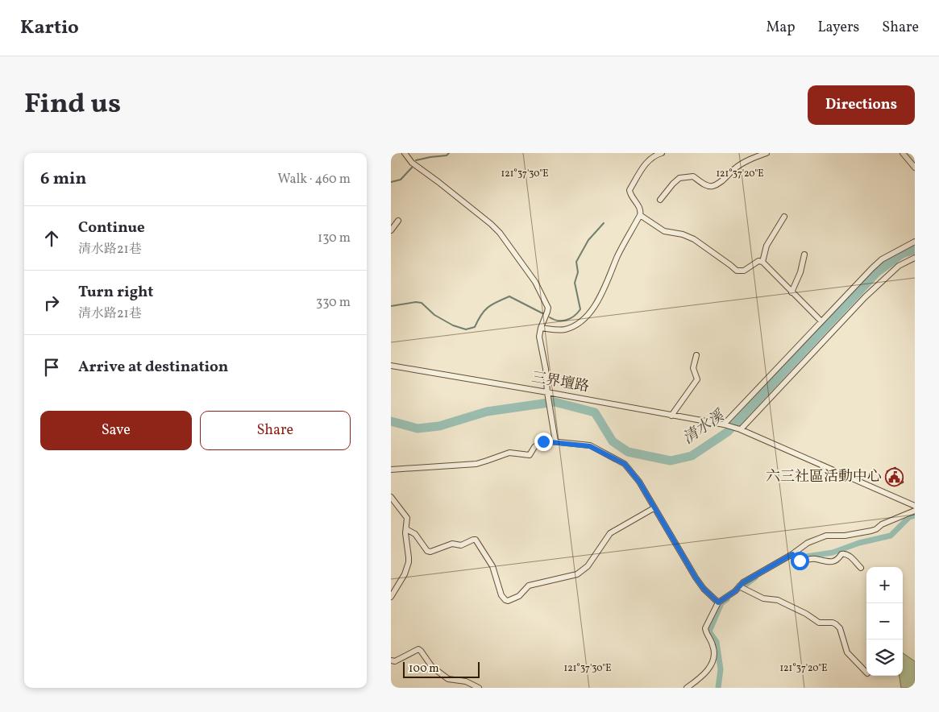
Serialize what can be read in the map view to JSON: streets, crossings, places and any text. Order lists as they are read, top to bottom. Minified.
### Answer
{"streets":{"street":["三界壇路"]},"water":["清水溪"],"places":{"public building":["六三社區活動中心"]},"scale_bar":"100 m","page":{"header":"Kartio","nav":["Map","Layers","Share"],"title":"Find us","buttons":["Directions",["Save","Share"]],"heading":["6 min","Walk · 460 m"],"list":[["Continue","清水路21巷","130 m"],["Turn right","清水路21巷","330 m"],"Arrive at destination"],"map_buttons":["+","−"],"scale":"100 m"},"coordinates":["121°37'30\"E","121°37'20\"E"]}
